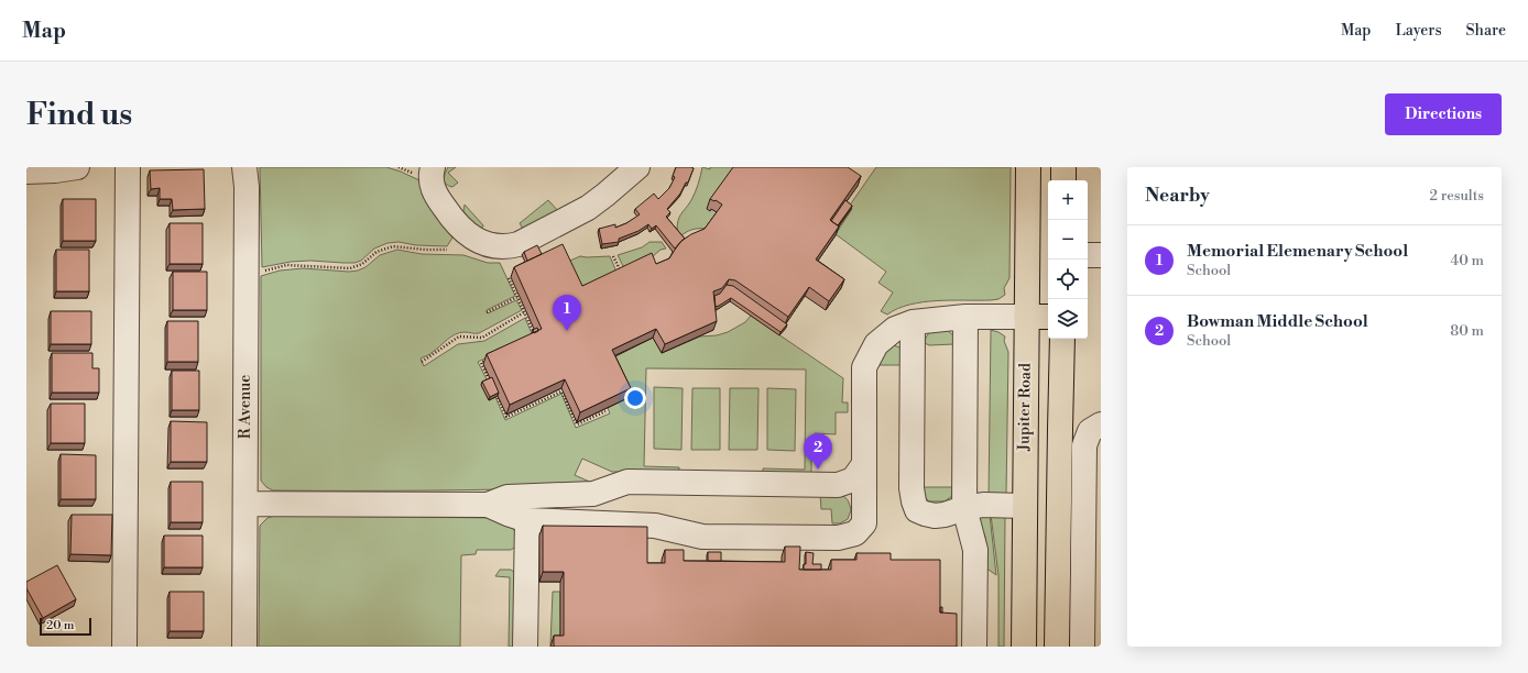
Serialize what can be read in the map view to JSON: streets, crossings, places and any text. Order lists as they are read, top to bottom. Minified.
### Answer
{"streets":{"main road":["Jupiter Road"],"street":["R Avenue"]},"scale_bar":"20 m","page":{"header":"Map","nav":["Map","Layers","Share"],"buttons":"Directions","title":"Find us","heading":["Nearby","2 results"],"map_buttons":["+","−"],"list":[{"mark":"1","name":"Memorial Elemenary School","note":"School","value":"40 m"},{"mark":"2","name":"Bowman Middle School","note":"School","value":"80 m"}],"pins":["1","2"],"scale":"20 m"}}
